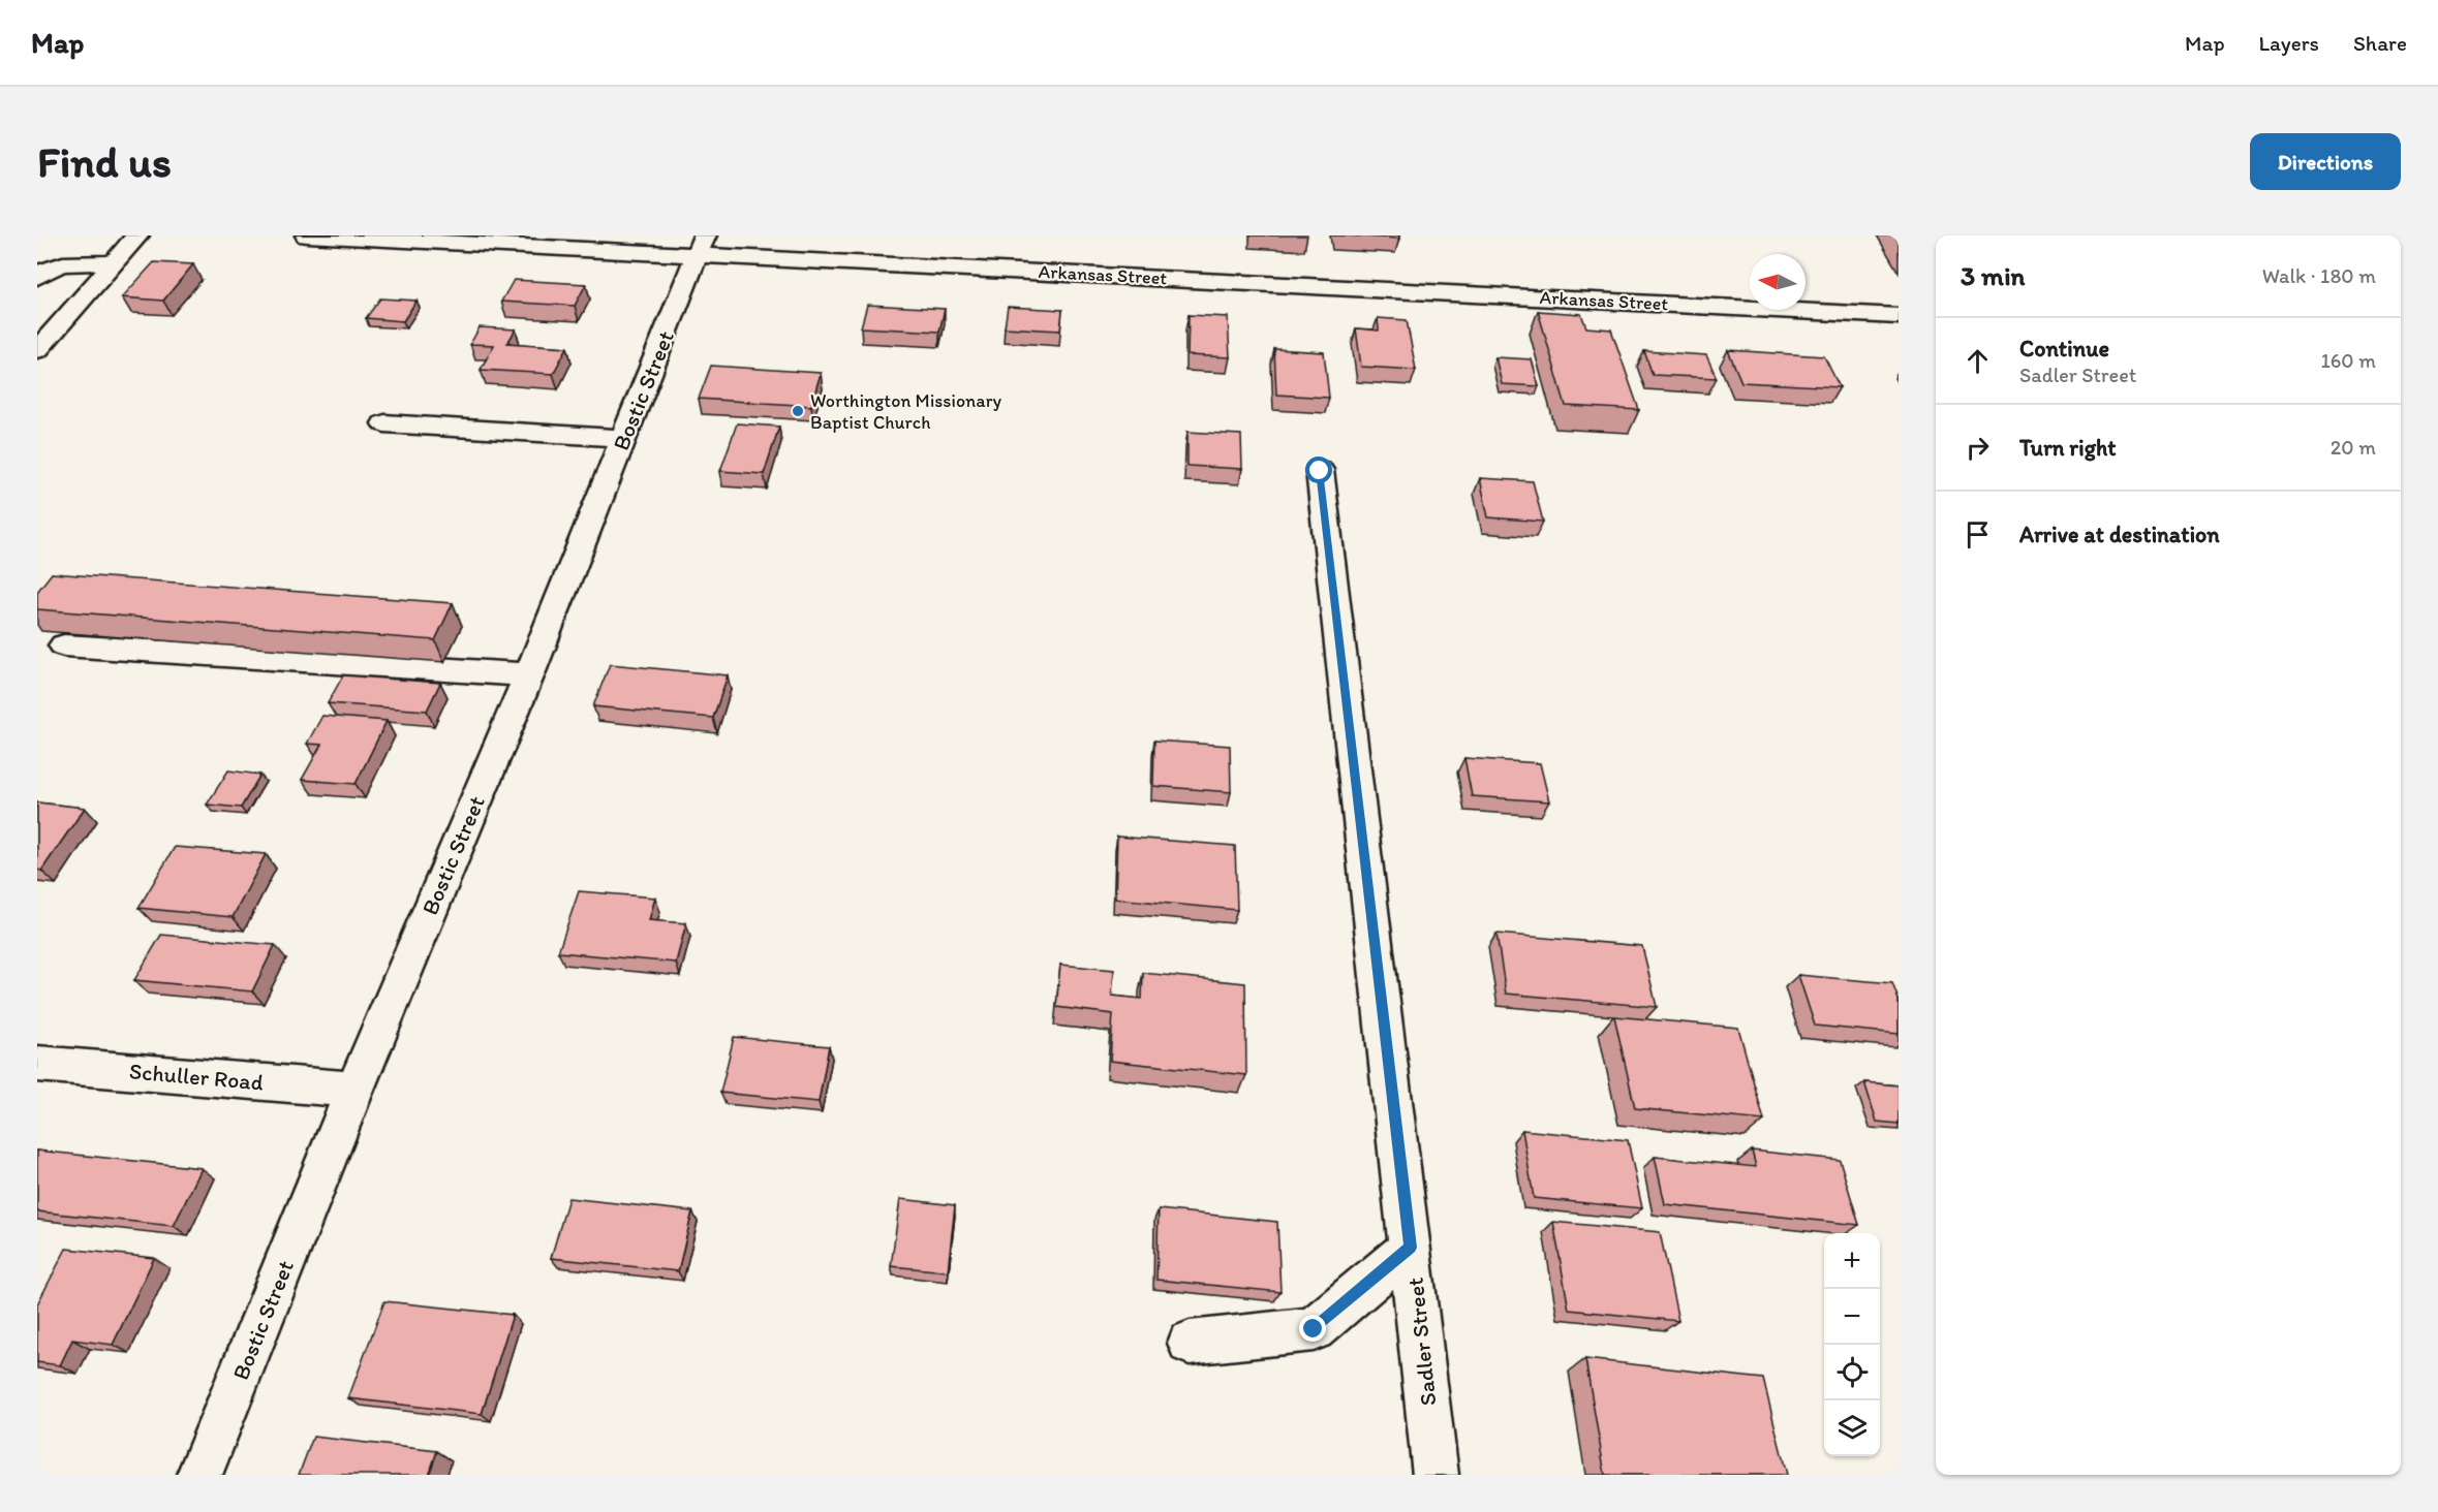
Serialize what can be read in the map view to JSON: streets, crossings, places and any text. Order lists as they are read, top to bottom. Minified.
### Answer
{"streets":{"street":["Arkansas Street","Bostic Street","Schuller Road","Sadler Street"]},"crossings":[["Arkansas Street","Bostic Street"],["Bostic Street","Schuller Road"]],"places":["Worthington Missionary Baptist Church"],"north":"left","page":{"header":"Map","nav":["Map","Layers","Share"],"buttons":"Directions","title":"Find us","heading":["3 min","Walk · 180 m"],"list":[["Continue","Sadler Street","160 m"],["Turn right","20 m"],"Arrive at destination"],"map_buttons":["+","−"]}}
